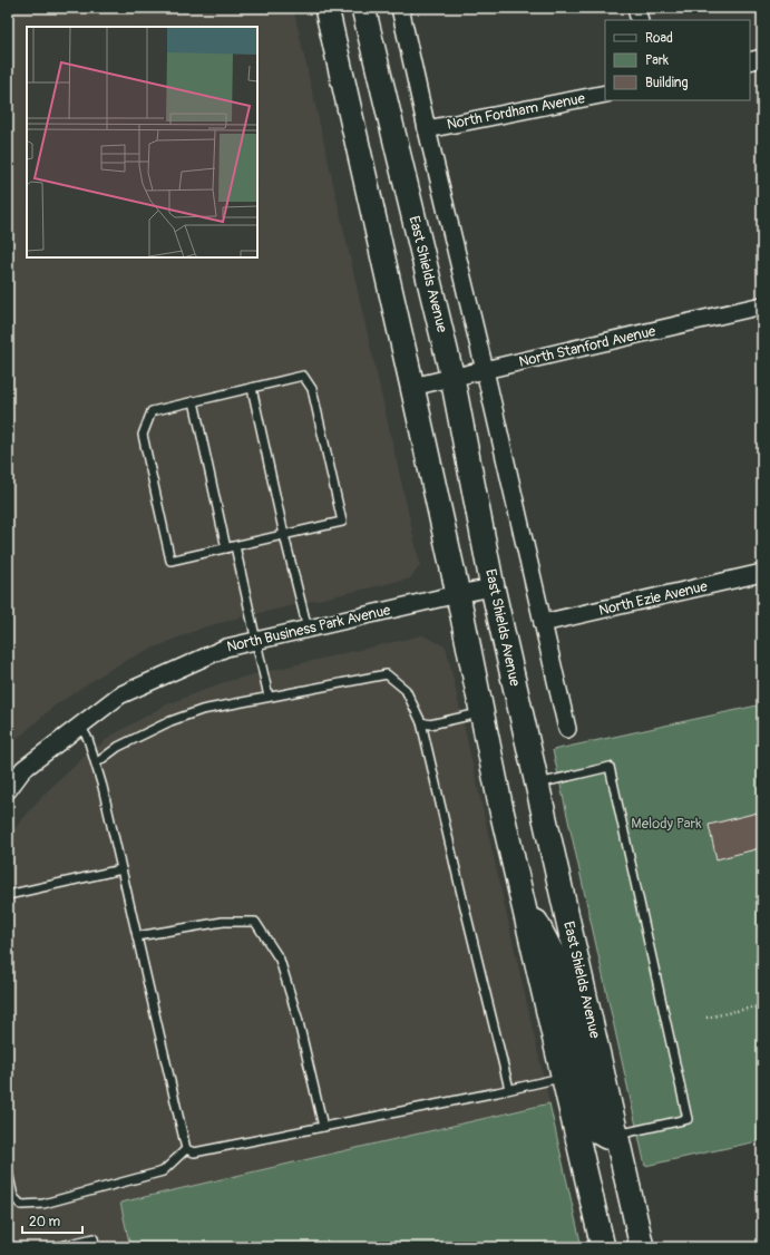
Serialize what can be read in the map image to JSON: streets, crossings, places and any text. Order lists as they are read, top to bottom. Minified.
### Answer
{"streets":{"main road":["East Shields Avenue"],"street":["North Fordham Avenue","North Stanford Avenue","North Ezie Avenue","North Business Park Avenue"]},"crossings":[["East Shields Avenue","North Stanford Avenue"],["East Shields Avenue","North Business Park Avenue"]],"parks":["Melody Park"],"legend":["Road","Park","Building"],"scale_bar":"20 m"}
